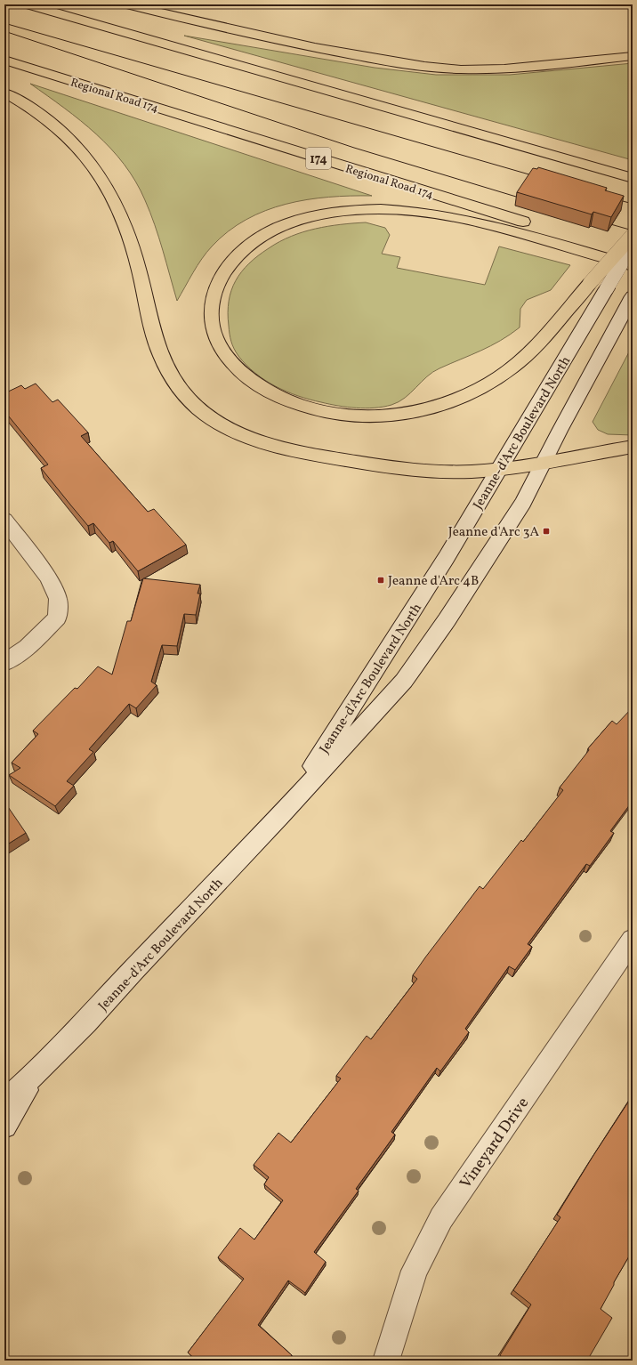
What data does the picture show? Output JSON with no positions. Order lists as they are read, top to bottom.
{
  "streets": {
    "highway": ["Regional Road 174", "174"],
    "main road": ["Jeanne-d'Arc Boulevard North", "Vineyard Drive"]
  },
  "places": {
    "transit": ["Jeanne d'Arc 3A", "Jeanne d'Arc 4B"]
  }
}
